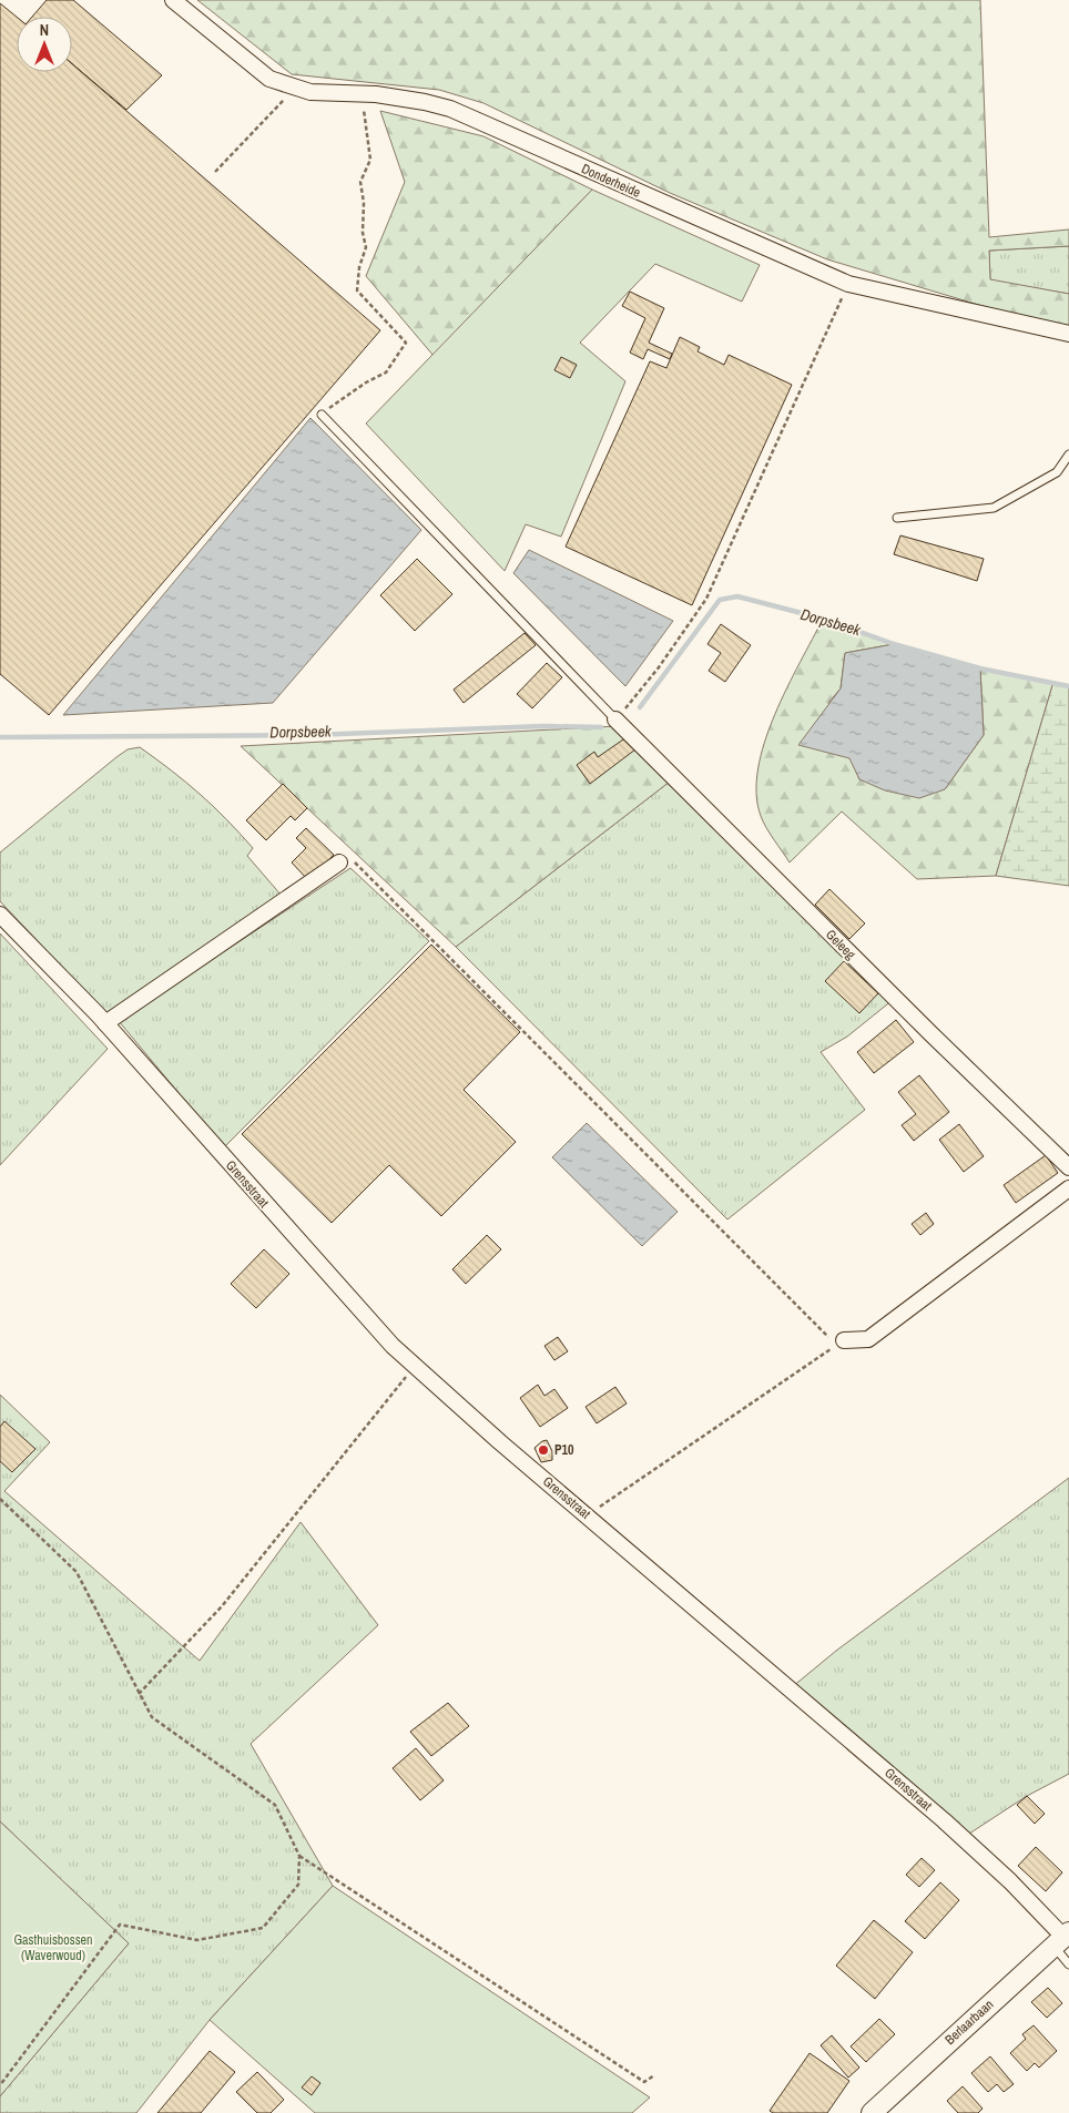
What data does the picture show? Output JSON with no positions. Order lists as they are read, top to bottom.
{
  "streets": {
    "street": [
      "Donderheide",
      "Geleeg",
      "Grensstraat",
      "Berlaarbaan"
    ]
  },
  "crossings": [
    ["Grensstraat", "Berlaarbaan"]
  ],
  "water": ["Dorpsbeek"],
  "parks": ["Gasthuisbossen (Waverwoud)"],
  "places": ["P10"],
  "north": "top"
}
